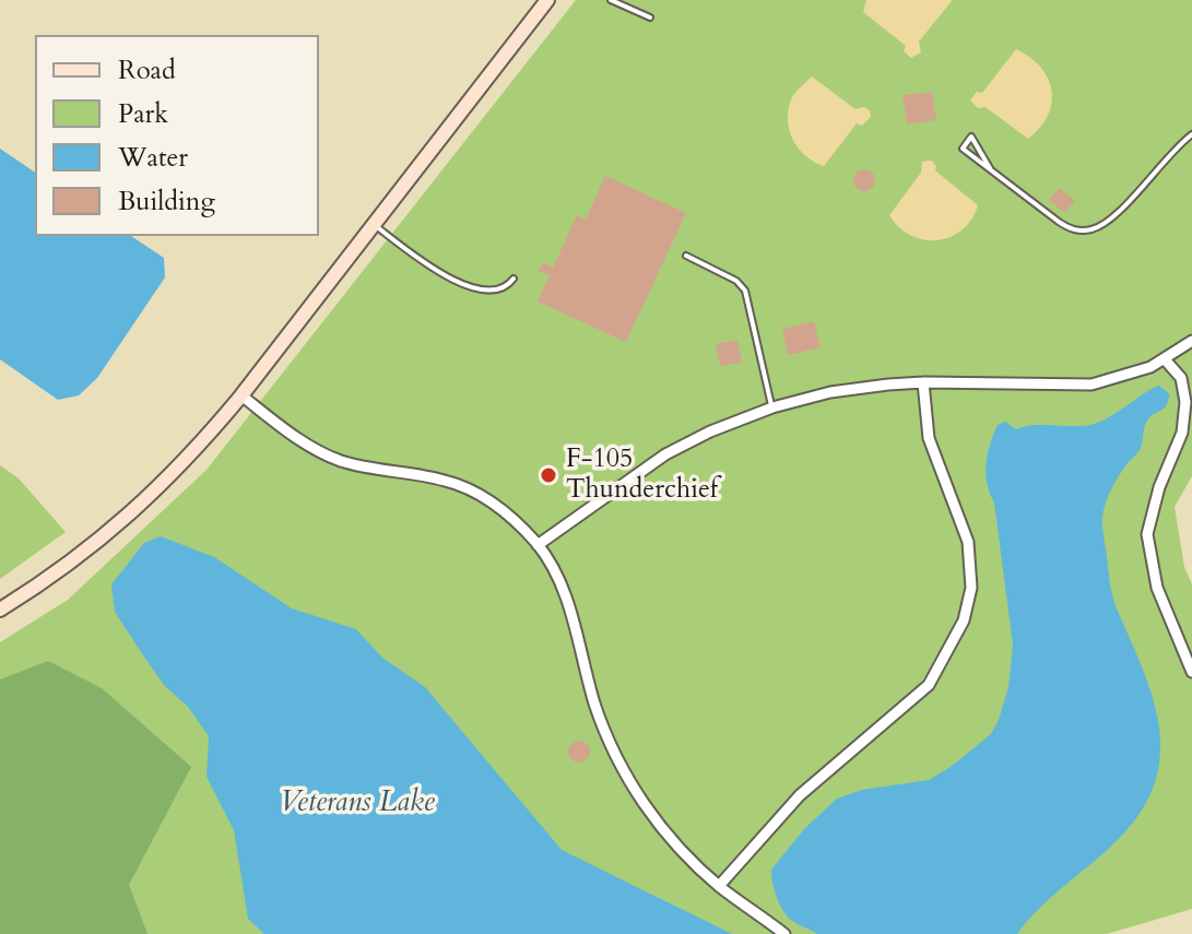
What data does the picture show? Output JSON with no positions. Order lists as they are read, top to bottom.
{
  "water": ["Veterans Lake"],
  "places": ["F-105 Thunderchief"],
  "legend": [
    "Road",
    "Park",
    "Water",
    "Building"
  ]
}
